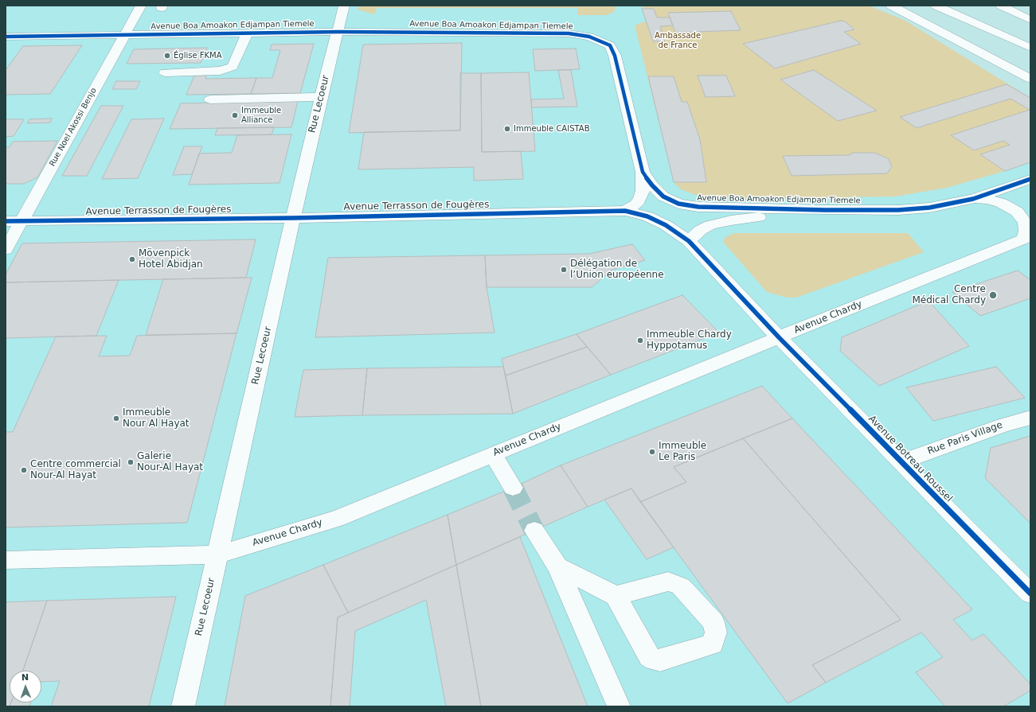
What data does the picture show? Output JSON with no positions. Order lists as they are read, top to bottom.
{
  "streets": {
    "main road": [
      "Avenue Boa Amoakon Edjampan Tiemele",
      "Rue Lecoeur",
      "Rue Noel Akossi Benjo",
      "Avenue Terrasson de Fougères",
      "Avenue Chardy",
      "Rue Paris Village",
      "Avenue Botreau Roussel"
    ]
  },
  "crossings": [
    ["Avenue Boa Amoakon Edjampan Tiemele", "Rue Lecoeur"],
    ["Avenue Boa Amoakon Edjampan Tiemele", "Rue Noel Akossi Benjo"],
    ["Rue Lecoeur", "Avenue Terrasson de Fougères"],
    ["Rue Lecoeur", "Avenue Chardy"],
    ["Rue Noel Akossi Benjo", "Avenue Terrasson de Fougères"],
    ["Avenue Terrasson de Fougères", "Avenue Chardy"],
    ["Avenue Terrasson de Fougères", "Avenue Botreau Roussel"],
    ["Avenue Chardy", "Avenue Botreau Roussel"],
    ["Rue Paris Village", "Avenue Botreau Roussel"]
  ],
  "parks": ["Ambassade de France"],
  "places": [
    "Église FKMA",
    "Immeuble Alliance",
    "Immeuble CAISTAB",
    "Mövenpick Hotel Abidjan",
    "Délégation de l’Union européenne",
    "Centre Médical Chardy",
    "Immeuble Chardy Hyppotamus",
    "Immeuble Nour Al Hayat",
    "Immeuble Le Paris",
    "Galerie Nour-Al Hayat",
    "Centre commercial Nour-Al Hayat"
  ],
  "north": "top"
}
